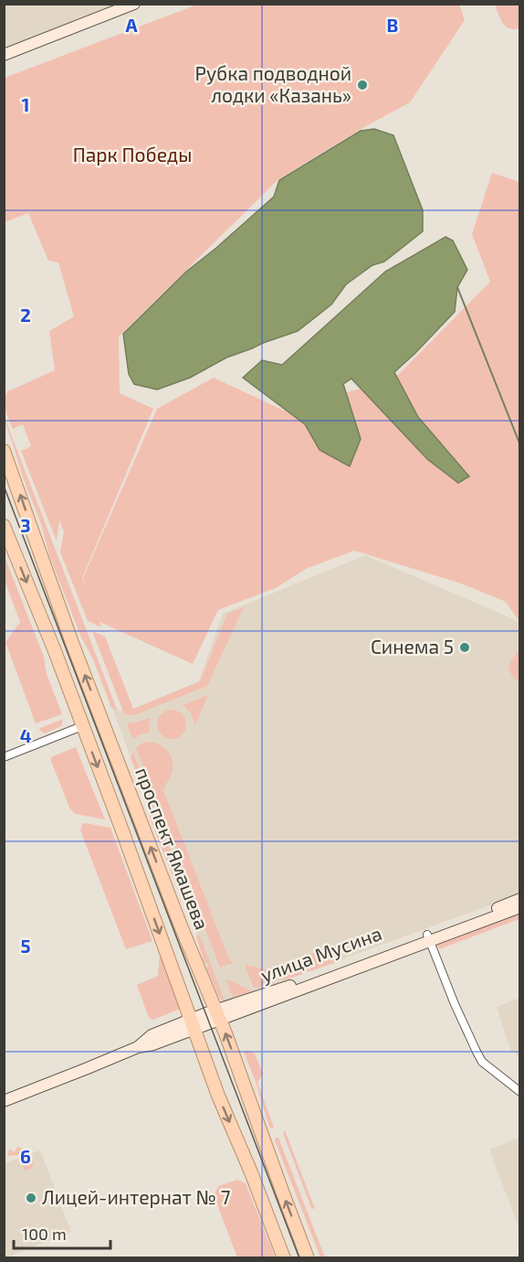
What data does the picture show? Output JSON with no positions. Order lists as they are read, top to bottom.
{
  "streets": {
    "main road": ["проспект Ямашева"],
    "street": ["улица Мусина"]
  },
  "crossings": [
    ["проспект Ямашева", "улица Мусина"]
  ],
  "parks": ["Парк Победы"],
  "places": ["Рубка подводной лодки «Казань»", "Синема 5", "Лицей-интернат № 7"],
  "scale_bar": "100 m",
  "grid": {
    "columns": ["A", "B"],
    "rows": [
      "1",
      "2",
      "3",
      "4",
      "5",
      "6"
    ]
  }
}
